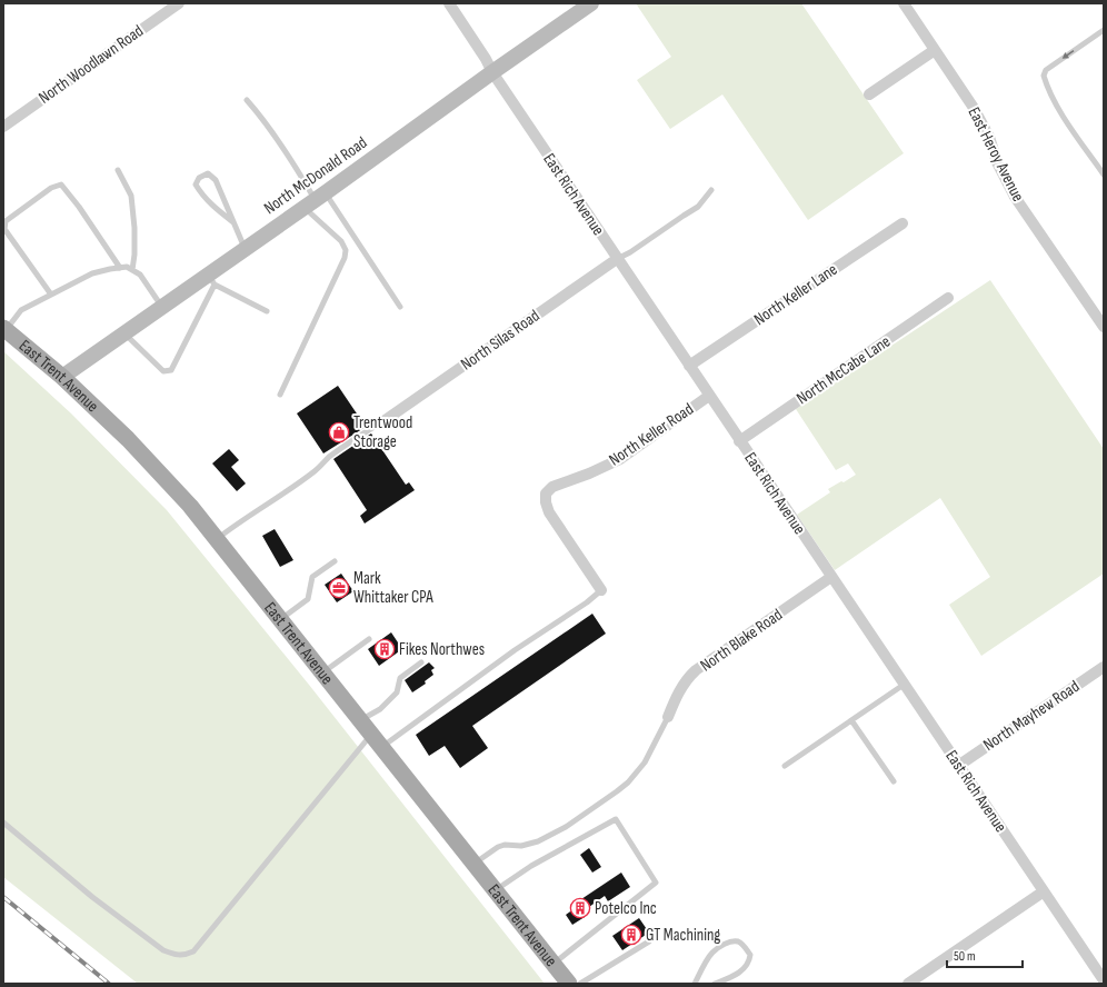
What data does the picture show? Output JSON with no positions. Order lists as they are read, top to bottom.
{
  "streets": {
    "main road": ["East Trent Avenue"],
    "street": [
      "North Woodlawn Road",
      "East Heroy Avenue",
      "North McDonald Road",
      "East Rich Avenue",
      "North Keller Lane",
      "North Silas Road",
      "North McCabe Lane",
      "North Keller Road",
      "North Blake Road",
      "North Mayhew Road"
    ]
  },
  "crossings": [
    ["North McDonald Road", "East Rich Avenue"],
    ["North McDonald Road", "East Trent Avenue"],
    ["East Rich Avenue", "North Keller Lane"],
    ["East Rich Avenue", "North Silas Road"],
    ["East Rich Avenue", "North McCabe Lane"],
    ["East Rich Avenue", "North Keller Road"],
    ["East Rich Avenue", "North Blake Road"],
    ["East Rich Avenue", "North Mayhew Road"]
  ],
  "places": {
    "shop": ["Trentwood Storage"],
    "office": ["Mark Whittaker CPA"],
    "building": ["Fikes Northwes", "Potelco Inc", "GT Machining"]
  },
  "scale_bar": "50 m"
}
